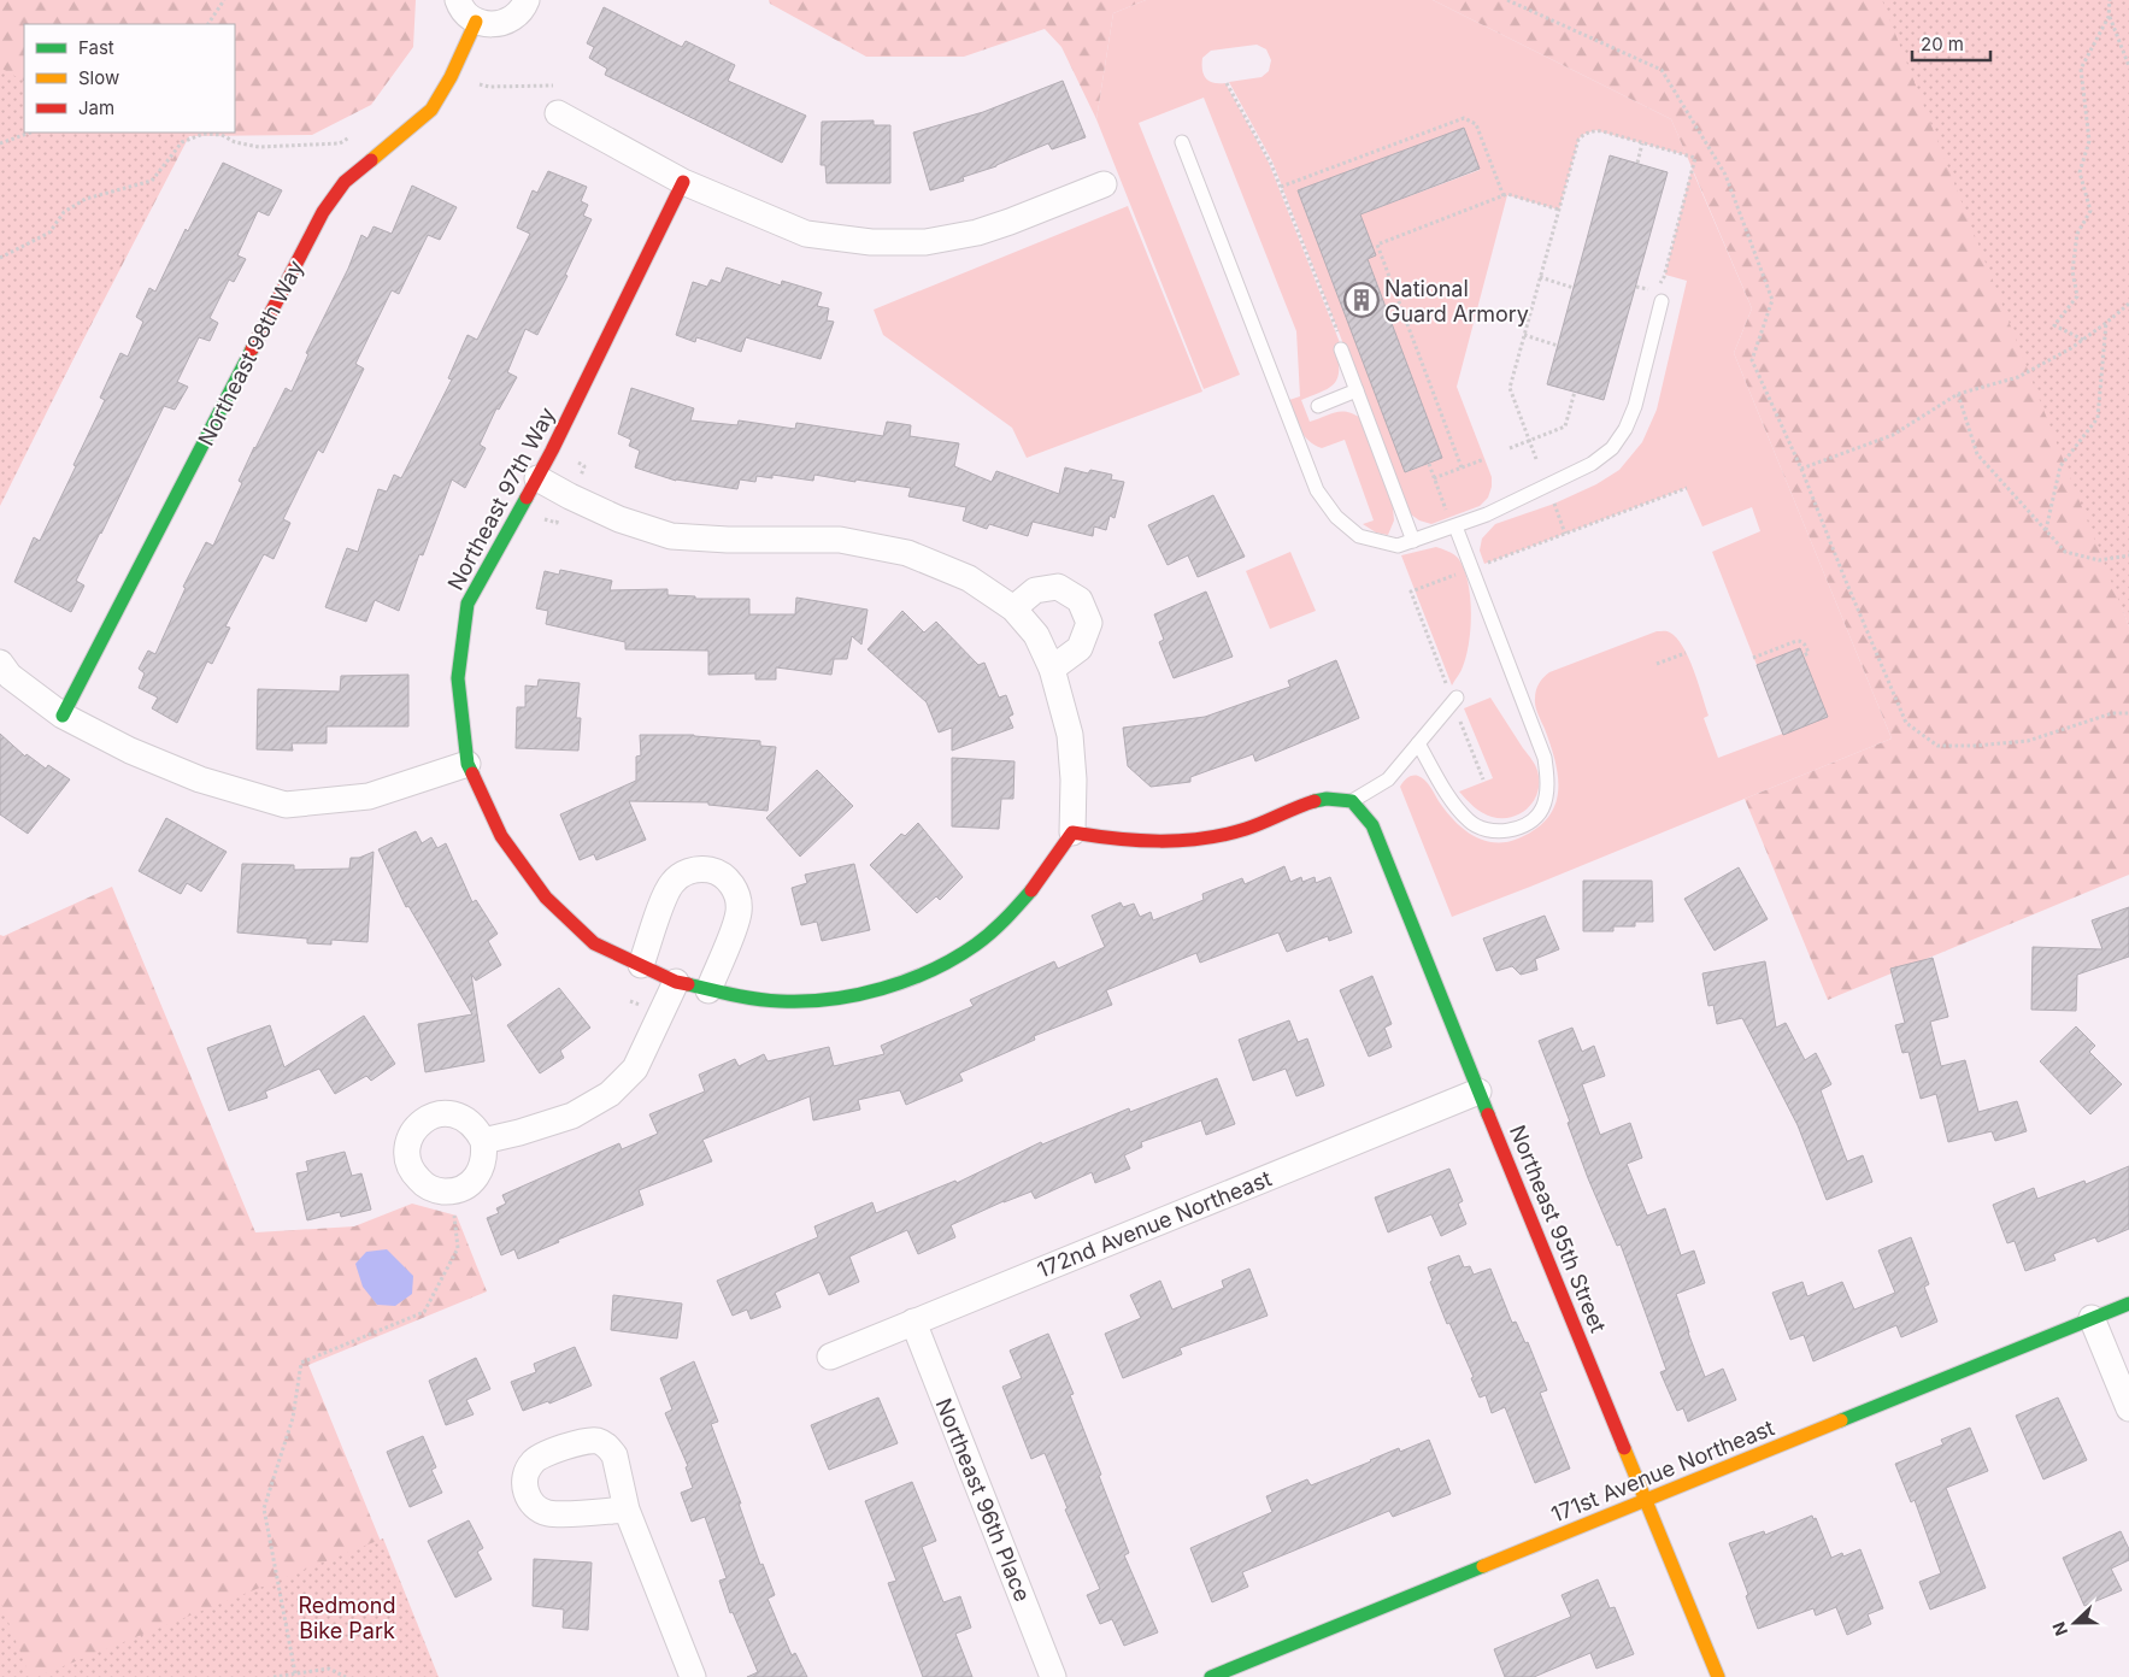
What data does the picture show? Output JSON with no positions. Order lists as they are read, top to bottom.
{
  "streets": {
    "street": [
      "Northeast 98th Way",
      "Northeast 97th Way",
      "172nd Avenue Northeast",
      "Northeast 95th Street",
      "171st Avenue Northeast",
      "Northeast 96th Place"
    ]
  },
  "crossings": [
    ["172nd Avenue Northeast", "Northeast 95th Street"],
    ["172nd Avenue Northeast", "Northeast 96th Place"],
    ["Northeast 95th Street", "171st Avenue Northeast"]
  ],
  "parks": ["Redmond Bike Park"],
  "places": {
    "building": ["National Guard Armory"]
  },
  "legend": ["Fast", "Slow", "Jam"],
  "scale_bar": "20 m",
  "north": "left"
}
